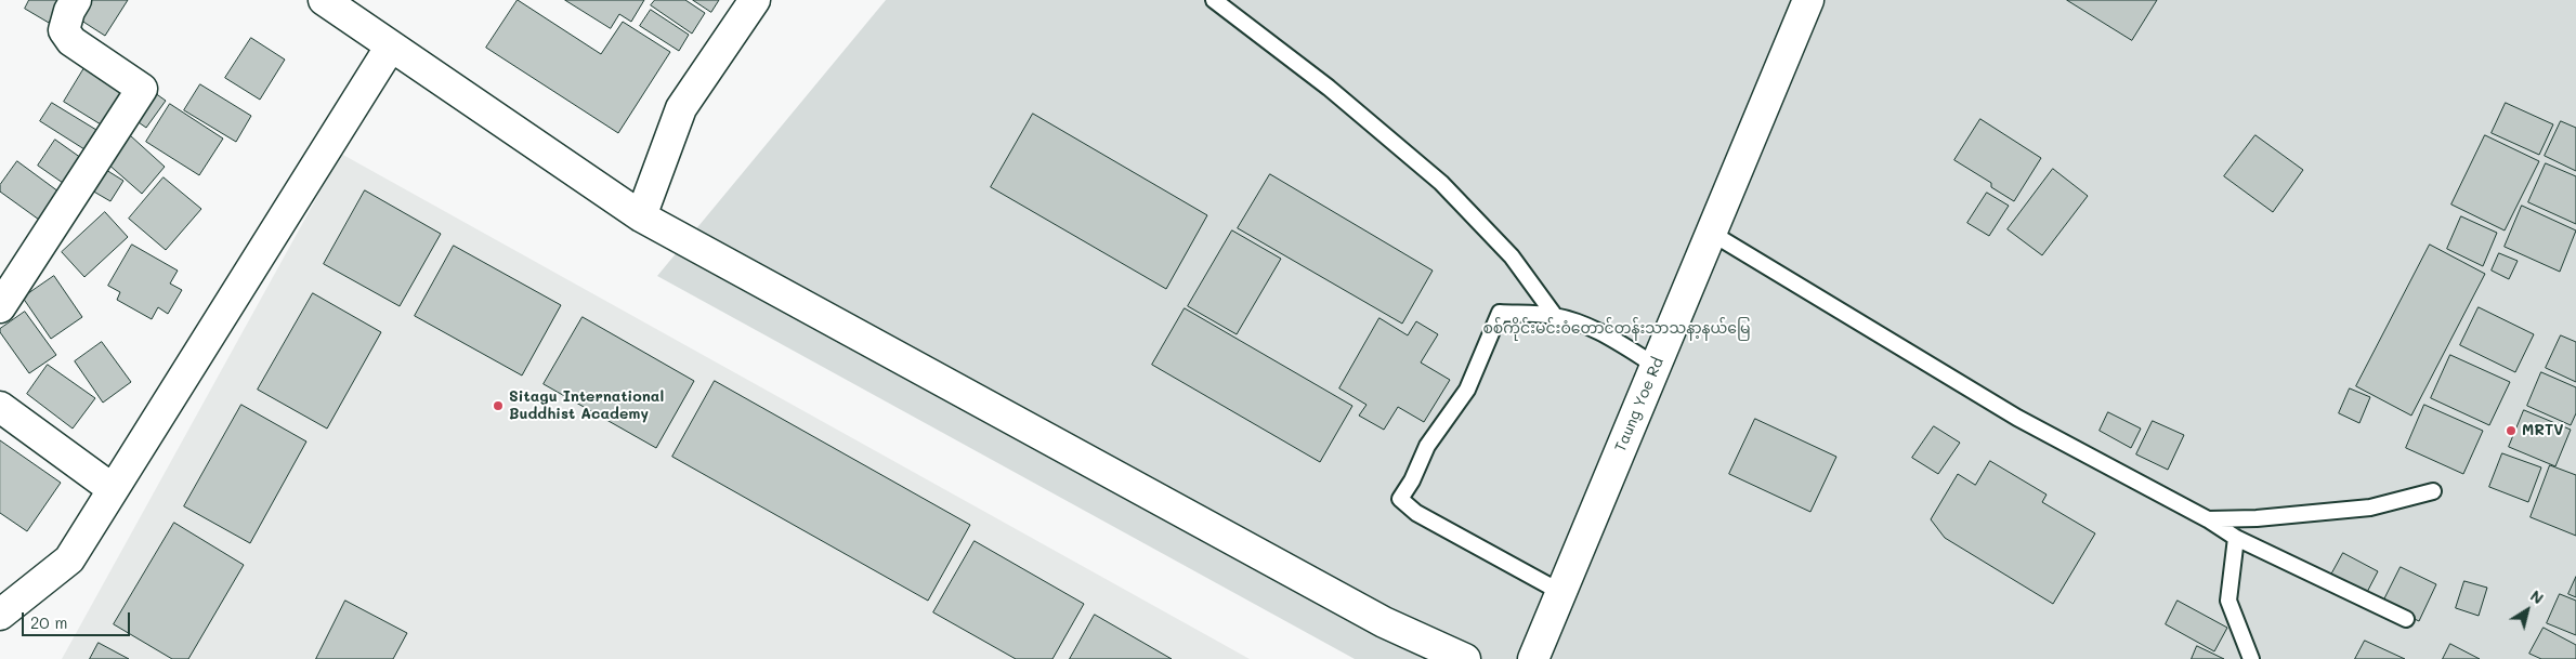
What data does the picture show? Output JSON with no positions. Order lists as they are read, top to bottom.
{
  "streets": {
    "street": ["Taung Yoe Rd"]
  },
  "parks": ["စစ်ကိုင်းမင်းဝံတောင်တန်းသာသနာ့နယ်မြေ"],
  "places": ["Sitagu International Buddhist Academy", "MRTV"],
  "scale_bar": "20 m",
  "north": "top right"
}
